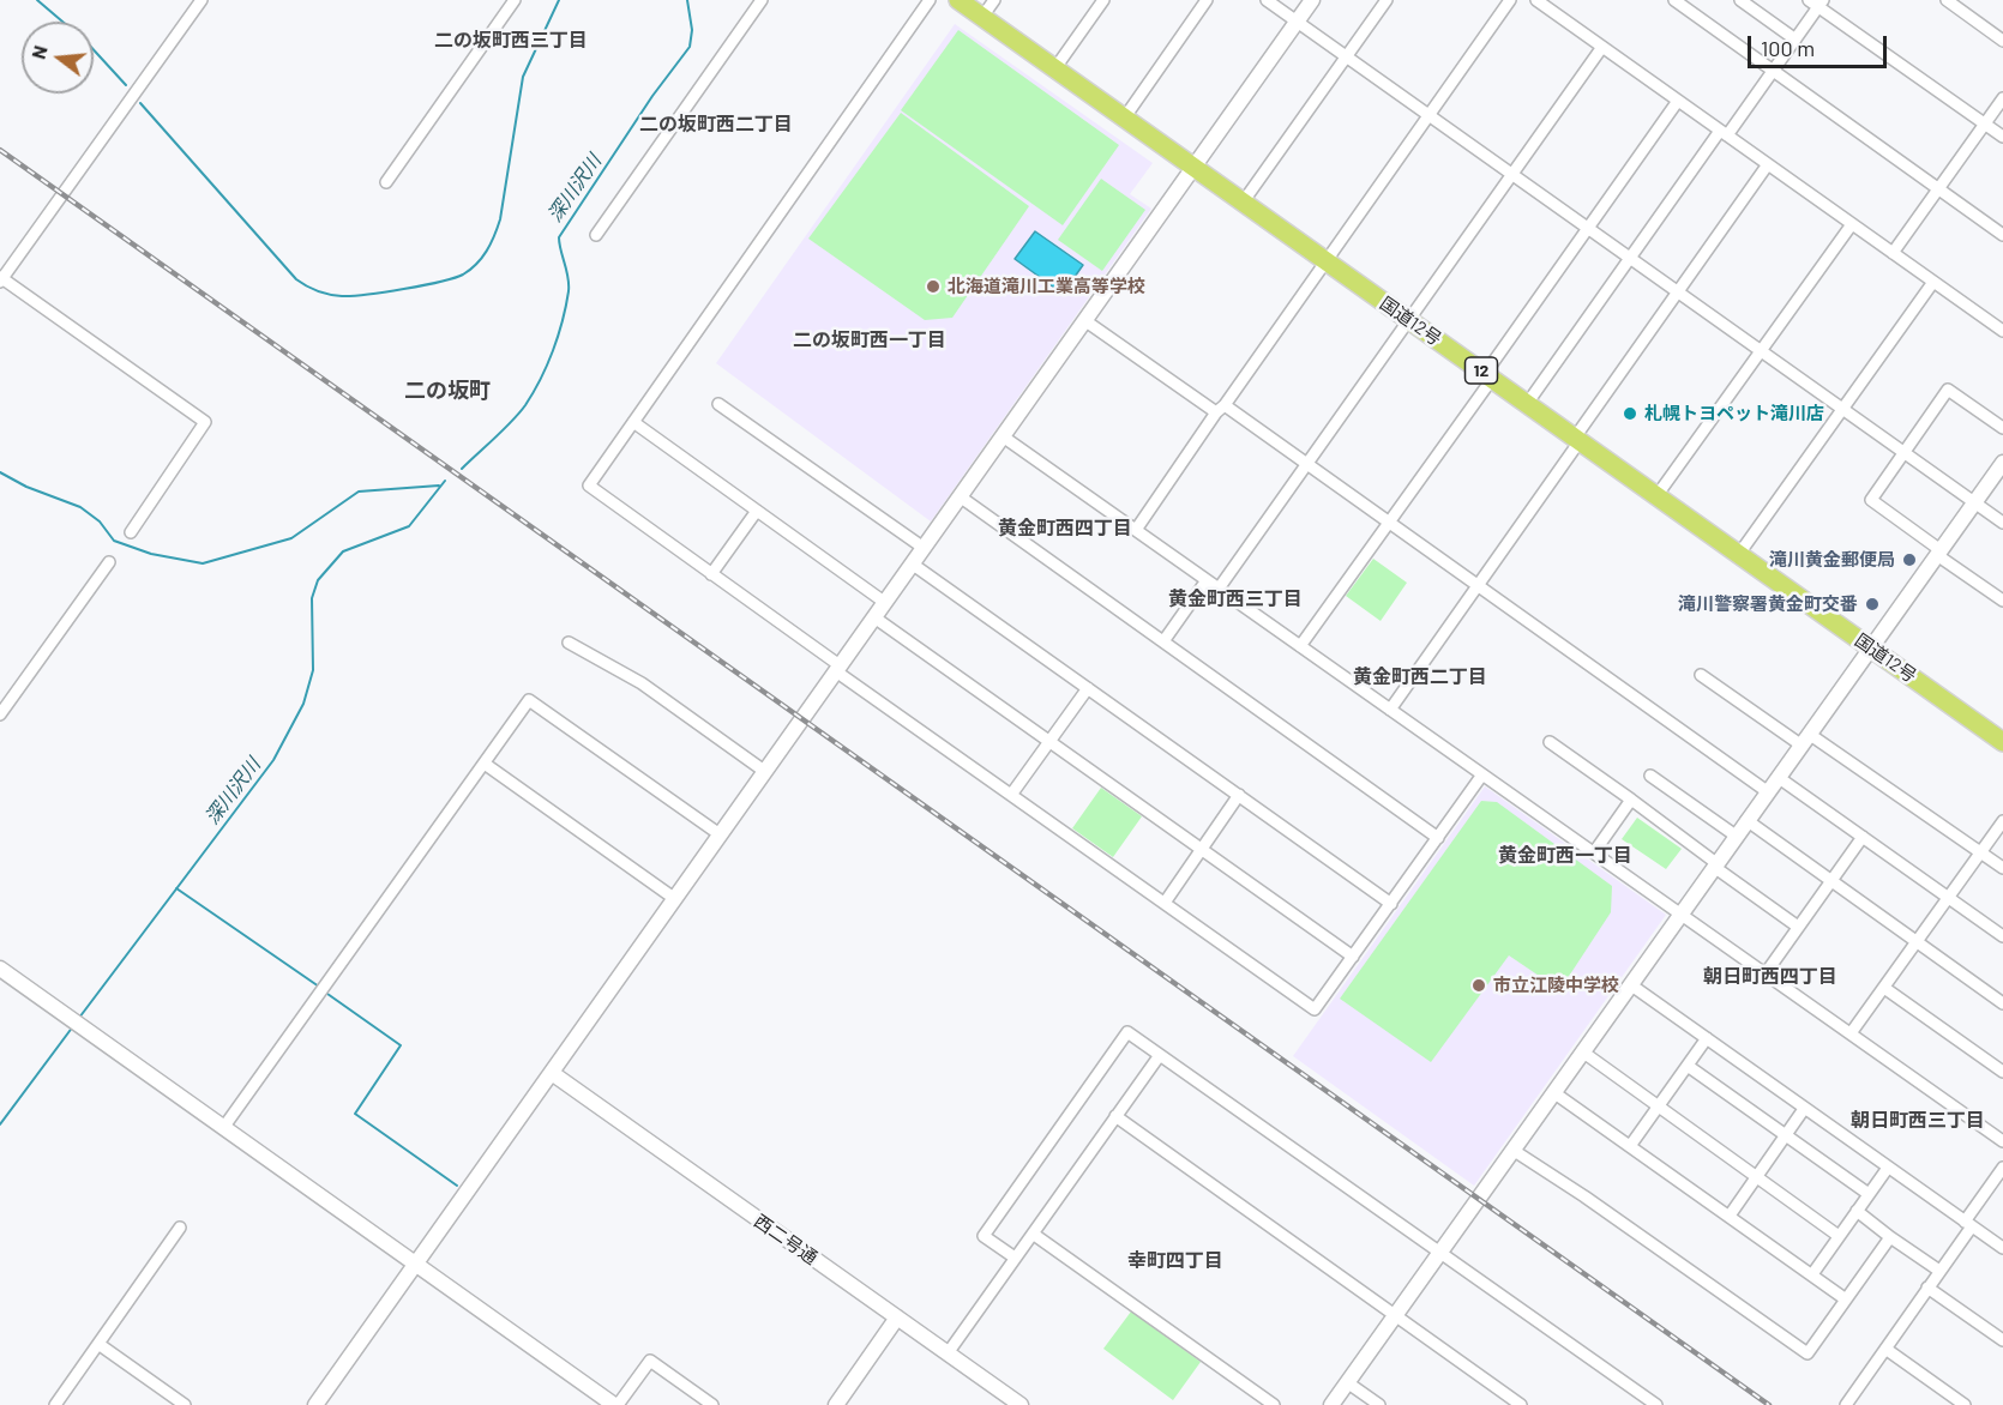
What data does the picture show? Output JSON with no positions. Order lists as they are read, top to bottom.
{
  "streets": {
    "highway": ["国道12号", "12"],
    "street": ["西二号通"]
  },
  "districts": [
    "二の坂町西三丁目",
    "二の坂町西二丁目",
    "二の坂町西一丁目",
    "二の坂町",
    "黄金町西四丁目",
    "黄金町西三丁目",
    "黄金町西二丁目",
    "黄金町西一丁目",
    "朝日町西四丁目",
    "朝日町西三丁目",
    "幸町四丁目"
  ],
  "water": ["深川沢川"],
  "places": [
    "北海道滝川工業高等学校",
    "札幌トヨペット滝川店",
    "滝川黄金郵便局",
    "滝川警察署黄金町交番",
    "市立江陵中学校"
  ],
  "scale_bar": "100 m",
  "north": "left"
}
